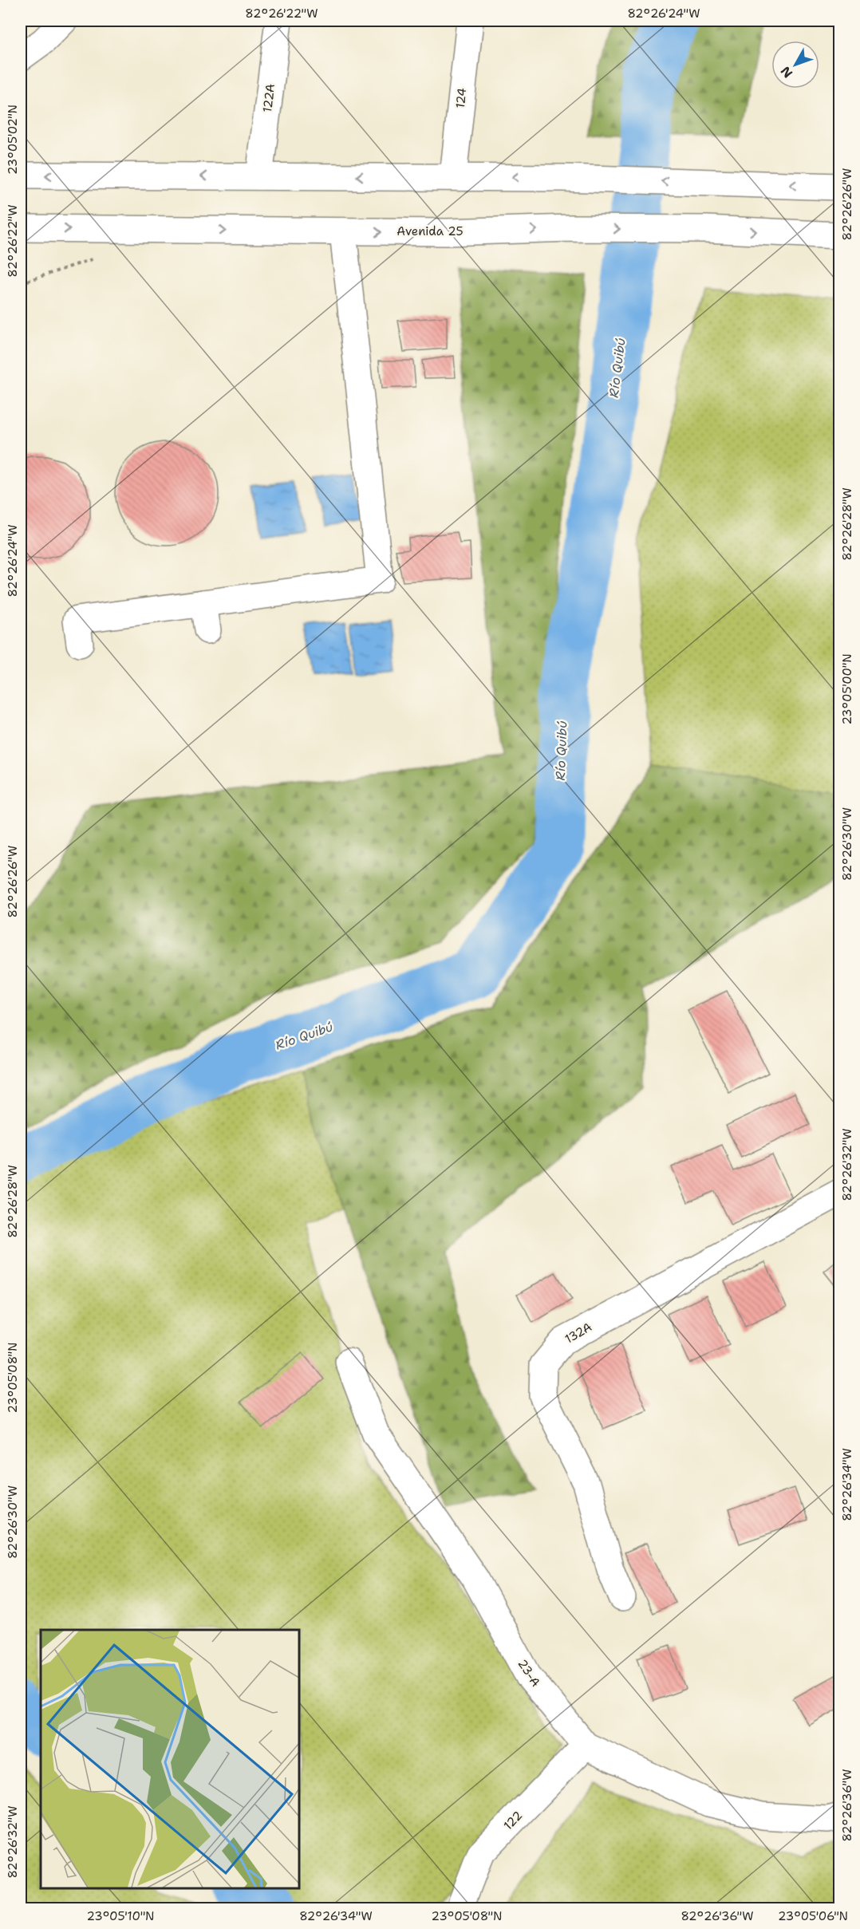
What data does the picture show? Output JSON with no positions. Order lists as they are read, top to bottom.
{
  "streets": {
    "street": [
      "122A",
      "124",
      "Avenida 25",
      "132A",
      "23-A",
      "122"
    ]
  },
  "crossings": [
    ["23-A", "122"]
  ],
  "water": ["Río Quibú"],
  "north": "bottom left",
  "coordinates": [
    "82°26'22\"W",
    "82°26'24\"W",
    "23°05'02\"N",
    "82°26'26\"W",
    "82°26'28\"W",
    "23°05'00\"N",
    "82°26'30\"W",
    "82°26'32\"W",
    "23°05'08\"N",
    "82°26'34\"W",
    "82°26'36\"W",
    "23°05'10\"N",
    "23°05'06\"N"
  ]
}
